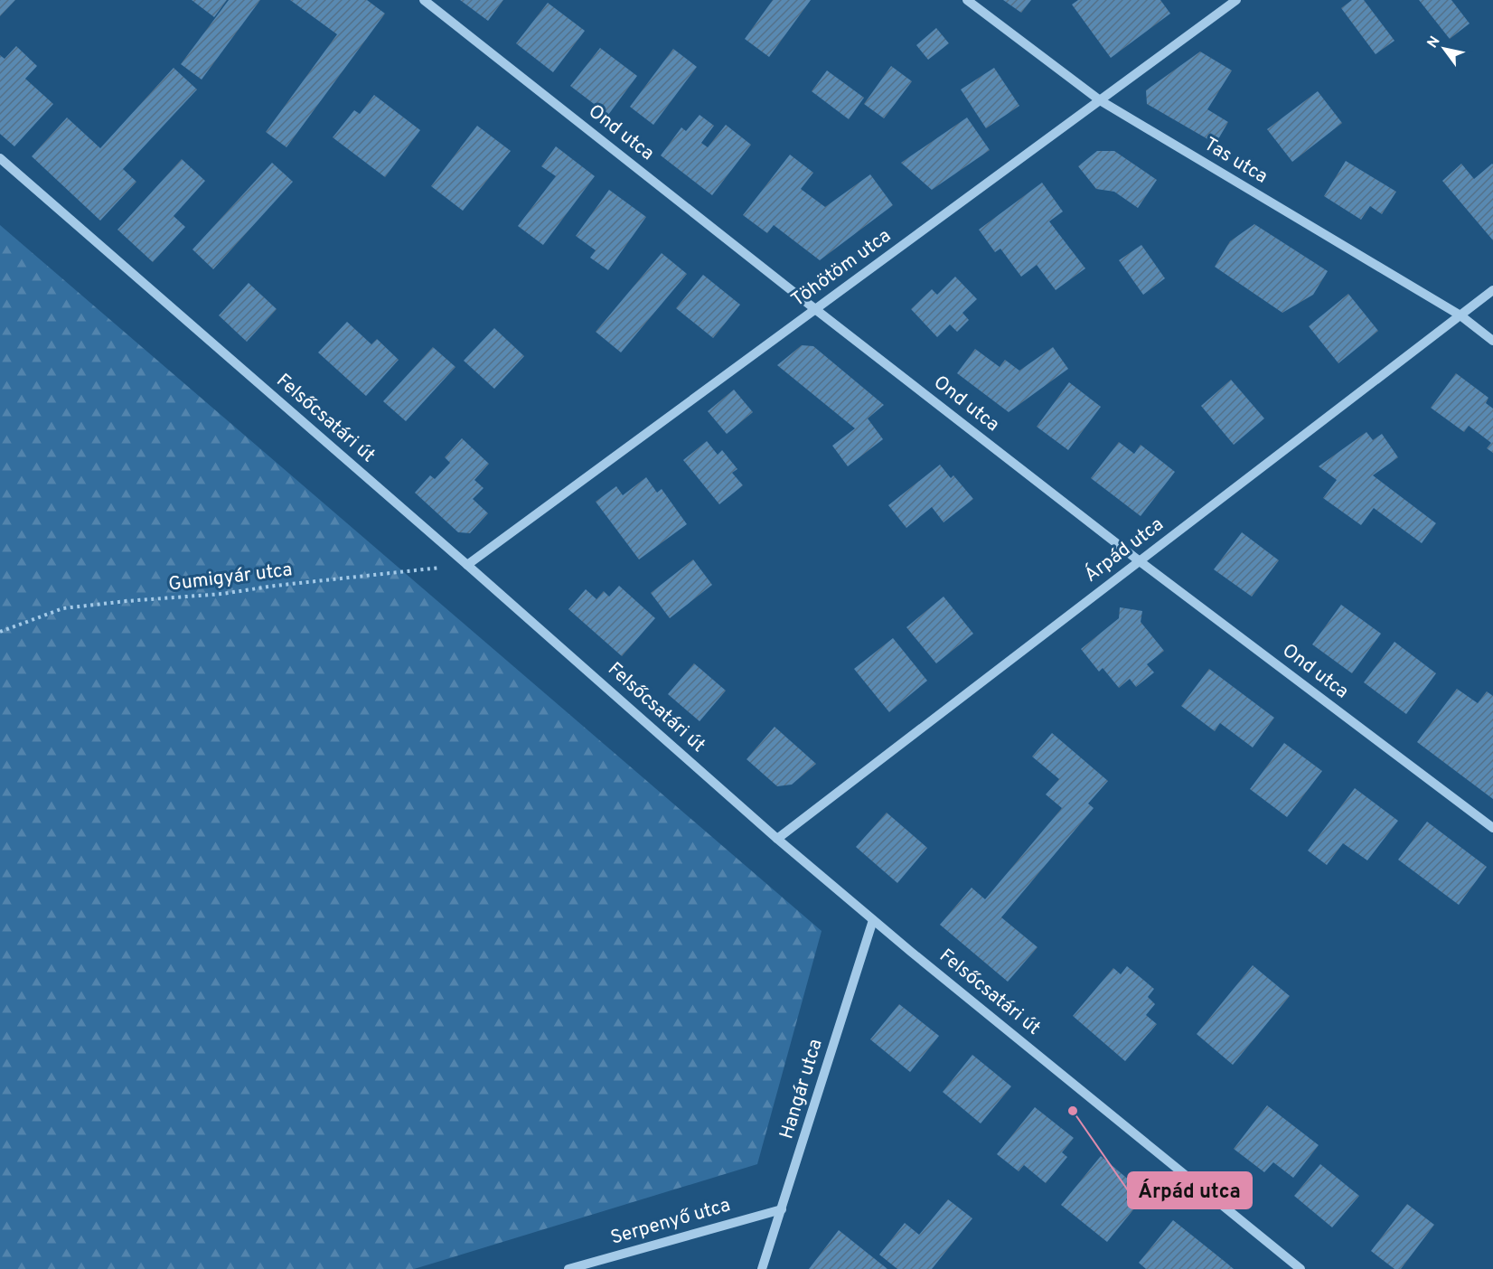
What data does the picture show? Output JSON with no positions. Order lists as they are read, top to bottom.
{
  "streets": {
    "street": [
      "Ond utca",
      "Tas utca",
      "Töhötöm utca",
      "Felsőcsatári út",
      "Árpád utca",
      "Hangár utca",
      "Serpenyő utca"
    ],
    "path": ["Gumigyár utca"]
  },
  "crossings": [
    ["Ond utca", "Töhötöm utca"],
    ["Ond utca", "Árpád utca"],
    ["Tas utca", "Töhötöm utca"],
    ["Tas utca", "Árpád utca"],
    ["Töhötöm utca", "Felsőcsatári út"],
    ["Töhötöm utca", "Gumigyár utca"],
    ["Felsőcsatári út", "Árpád utca"],
    ["Felsőcsatári út", "Gumigyár utca"],
    ["Felsőcsatári út", "Hangár utca"],
    ["Hangár utca", "Serpenyő utca"]
  ],
  "places": ["Árpád utca"],
  "north": "top left"
}
